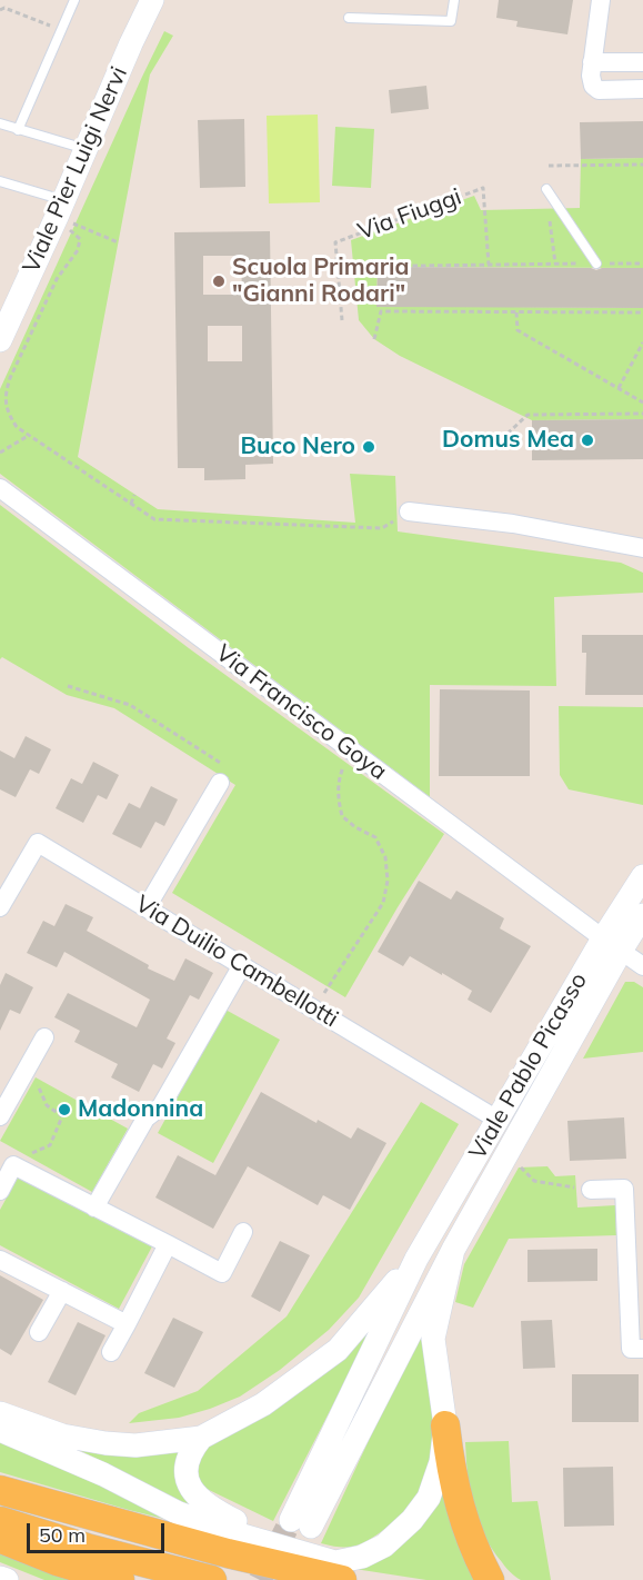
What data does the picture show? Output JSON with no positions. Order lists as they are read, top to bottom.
{
  "streets": {
    "street": [
      "Viale Pier Luigi Nervi",
      "Via Francisco Goya",
      "Via Duilio Cambellotti",
      "Viale Pablo Picasso"
    ],
    "path": ["Via Fiuggi"]
  },
  "crossings": [
    ["Via Francisco Goya", "Viale Pablo Picasso"],
    ["Via Duilio Cambellotti", "Viale Pablo Picasso"]
  ],
  "places": [
    "Scuola Primaria \"Gianni Rodari\"",
    "Domus Mea",
    "Buco Nero",
    "Madonnina"
  ],
  "scale_bar": "50 m"
}
